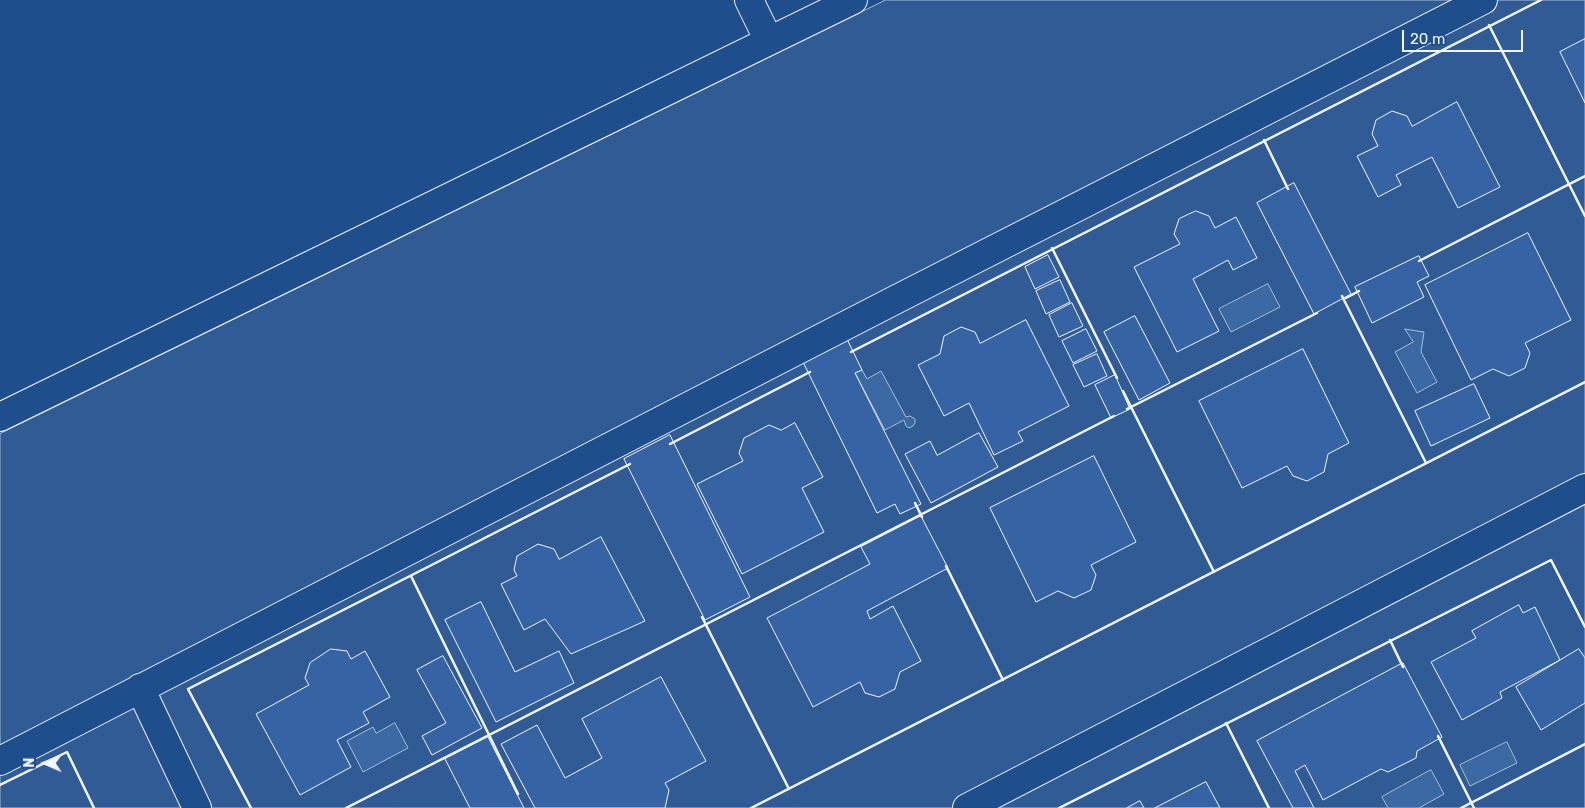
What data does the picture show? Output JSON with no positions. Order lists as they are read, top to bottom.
{
  "scale_bar": "20 m",
  "north": "left"
}
